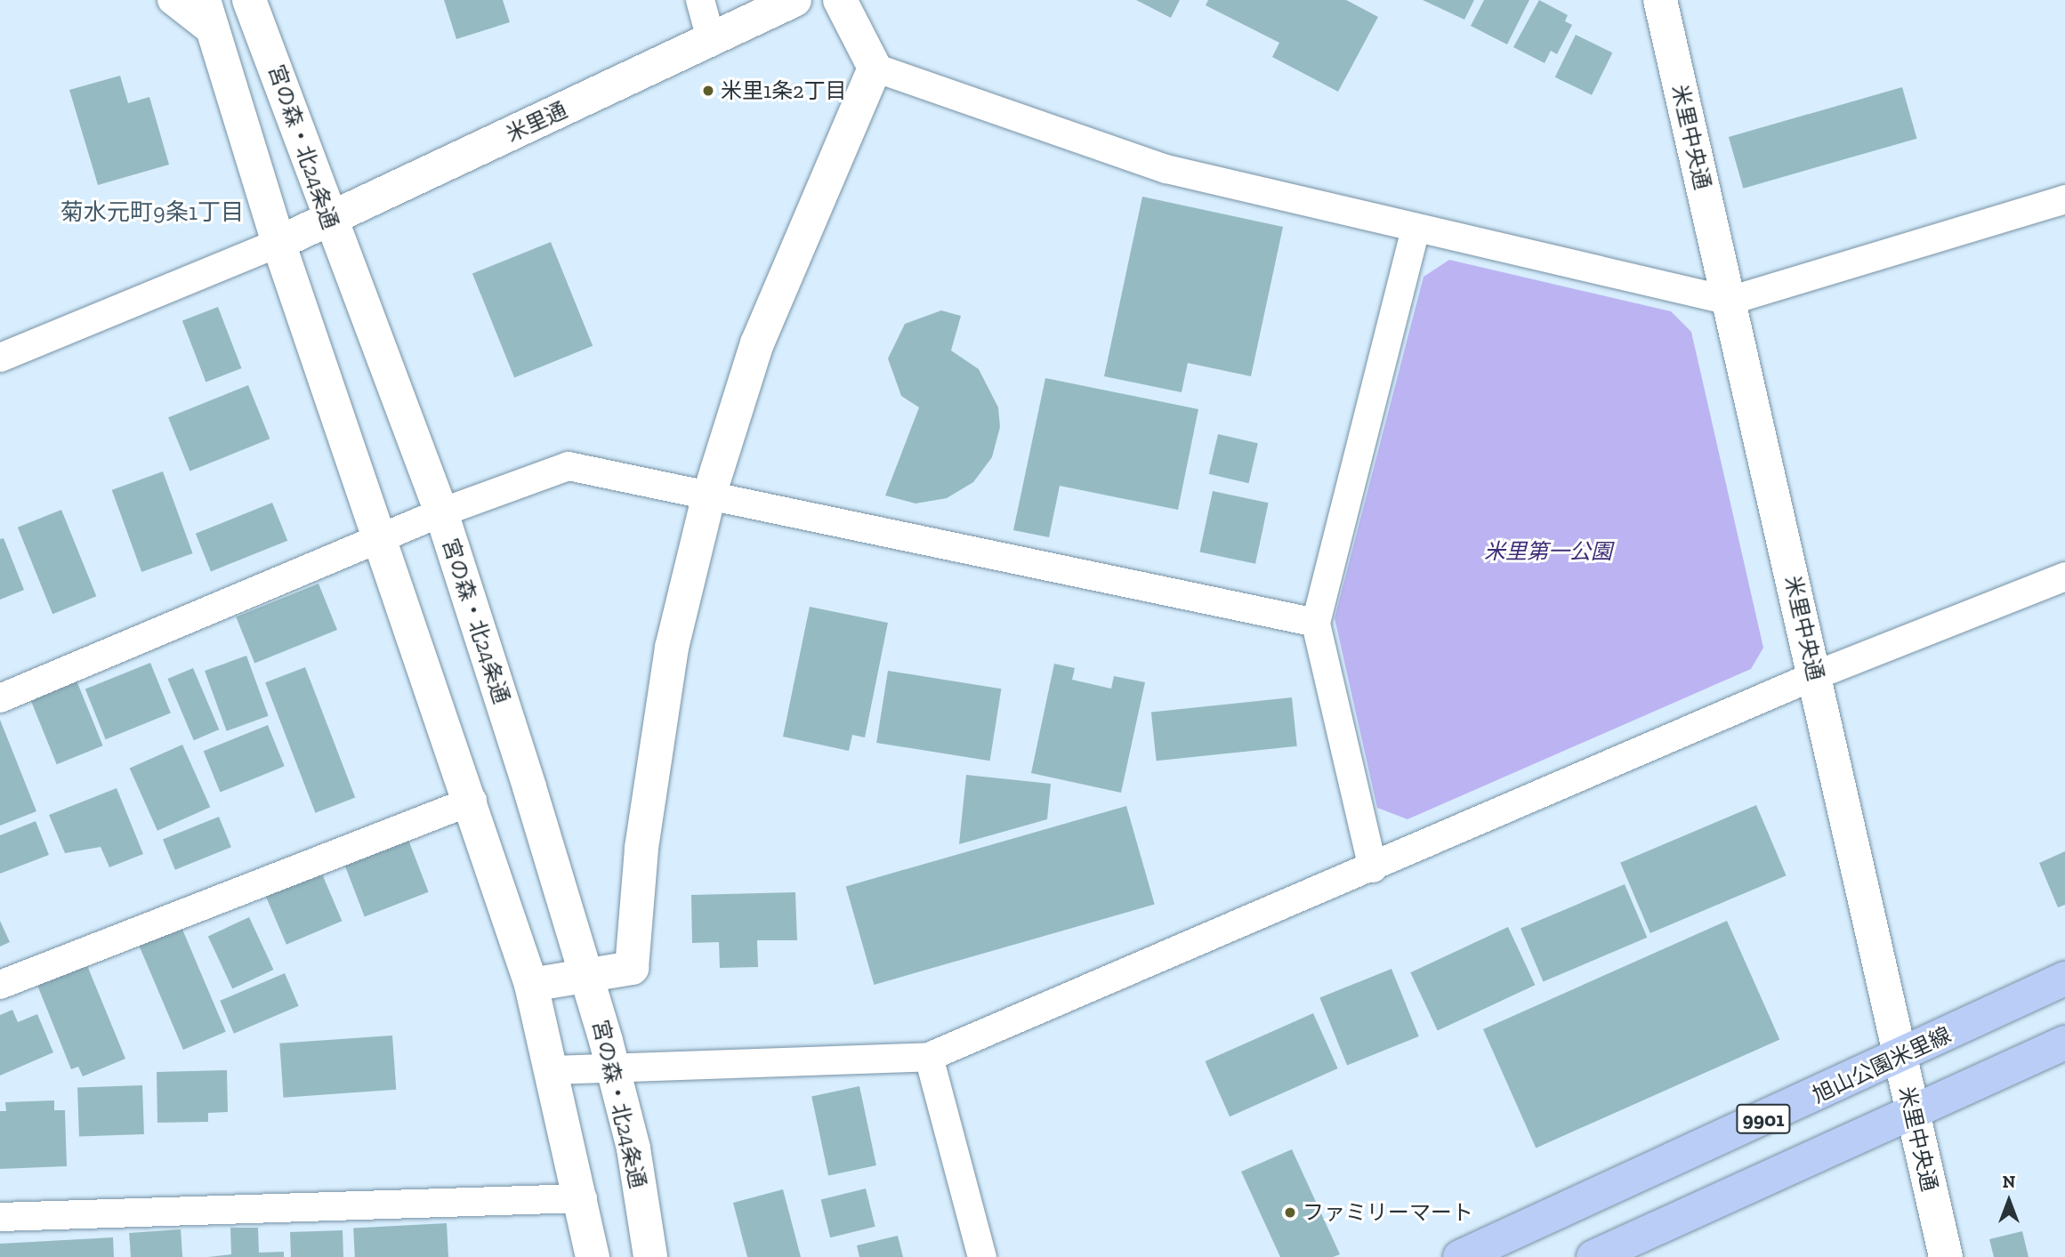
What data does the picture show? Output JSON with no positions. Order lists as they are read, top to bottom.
{
  "streets": {
    "main road": ["旭山公園米里線", "9901"],
    "street": ["米里通", "米里中央通", "宮の森・北24条通"]
  },
  "crossings": [
    ["米里通", "宮の森・北24条通"],
    ["米里中央通", "旭山公園米里線"],
    ["米里中央通", "9901"]
  ],
  "districts": ["菊水元町9条1丁目"],
  "parks": ["米里第一公園"],
  "places": ["米里1条2丁目", "ファミリーマート"],
  "north": "top"
}
